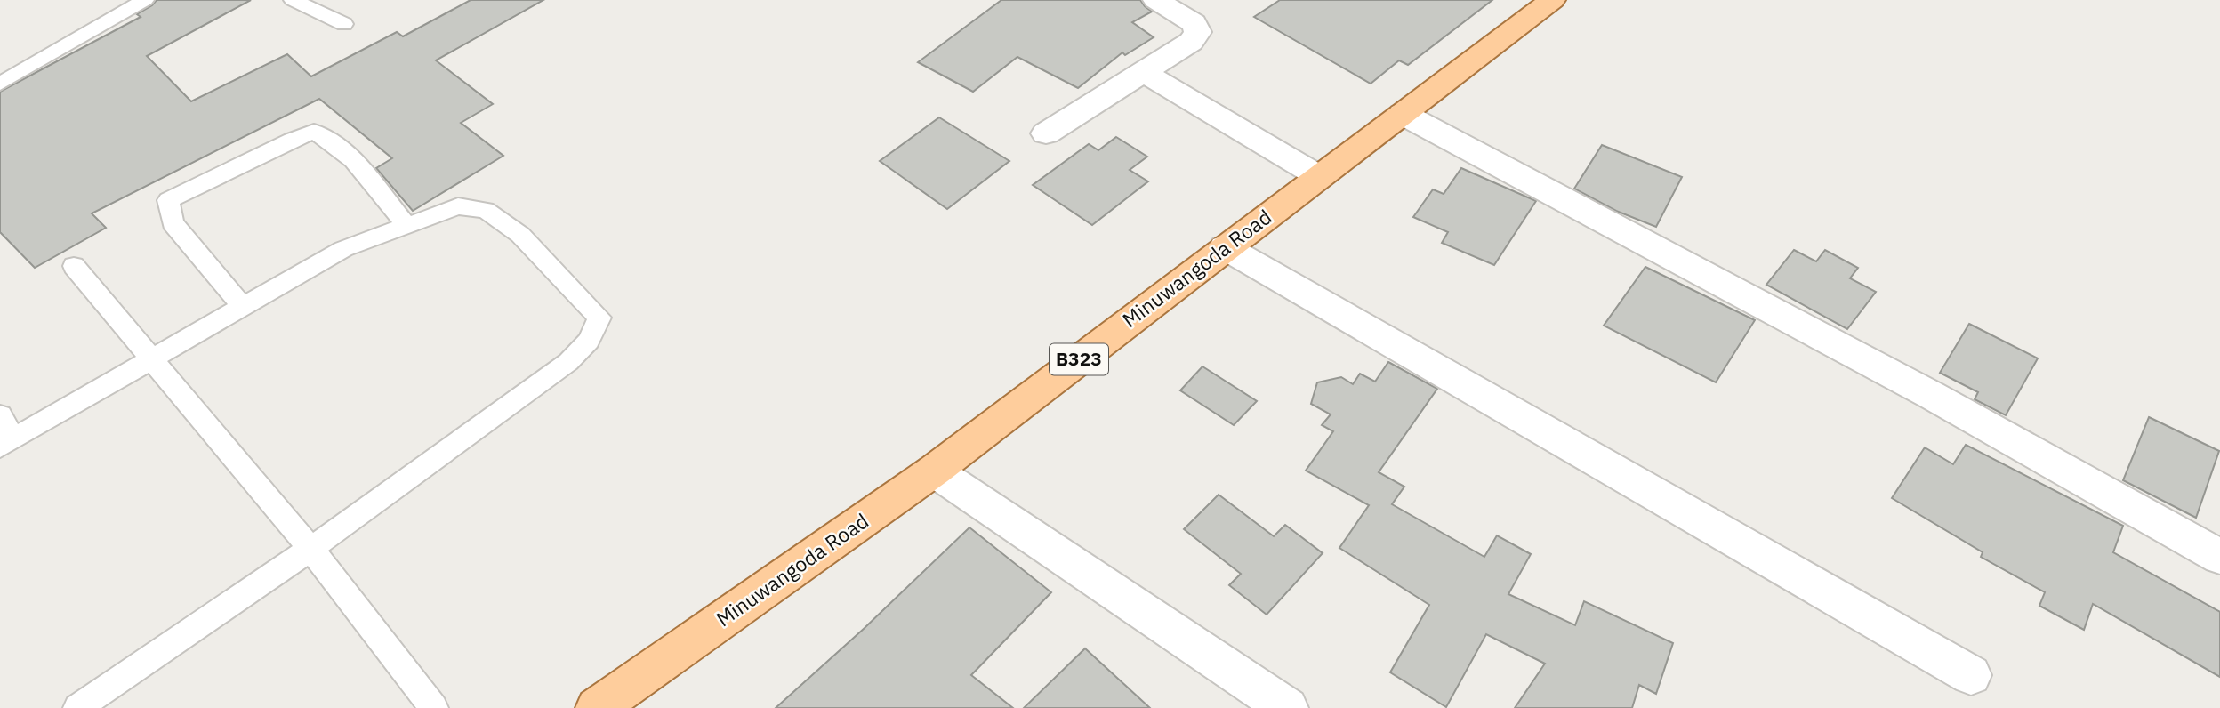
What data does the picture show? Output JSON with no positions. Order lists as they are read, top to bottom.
{
  "streets": {
    "main road": ["Minuwangoda Road", "B323"]
  }
}
